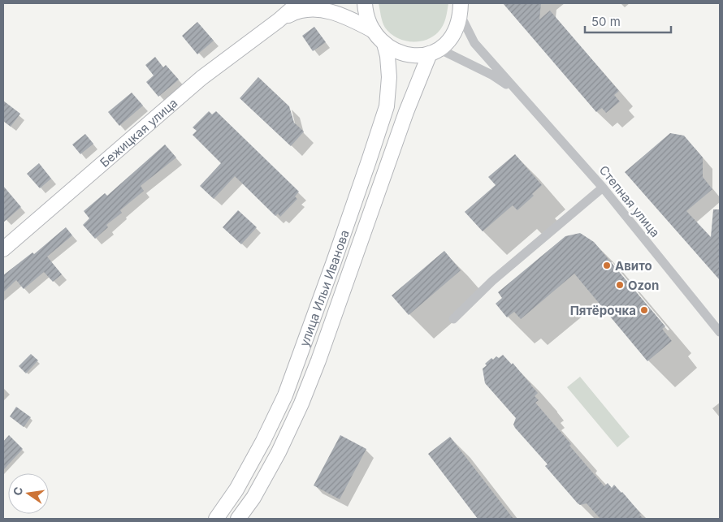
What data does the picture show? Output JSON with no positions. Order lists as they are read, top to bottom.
{
  "streets": {
    "main road": ["Бежицкая улица", "улица Ильи Иванова"],
    "street": ["Степная улица"]
  },
  "crossings": [
    ["Степная улица", "улица Ильи Иванова"]
  ],
  "places": ["Авито", "Ozon", "Пятёрочка"],
  "scale_bar": "50 m",
  "north": "left"
}
